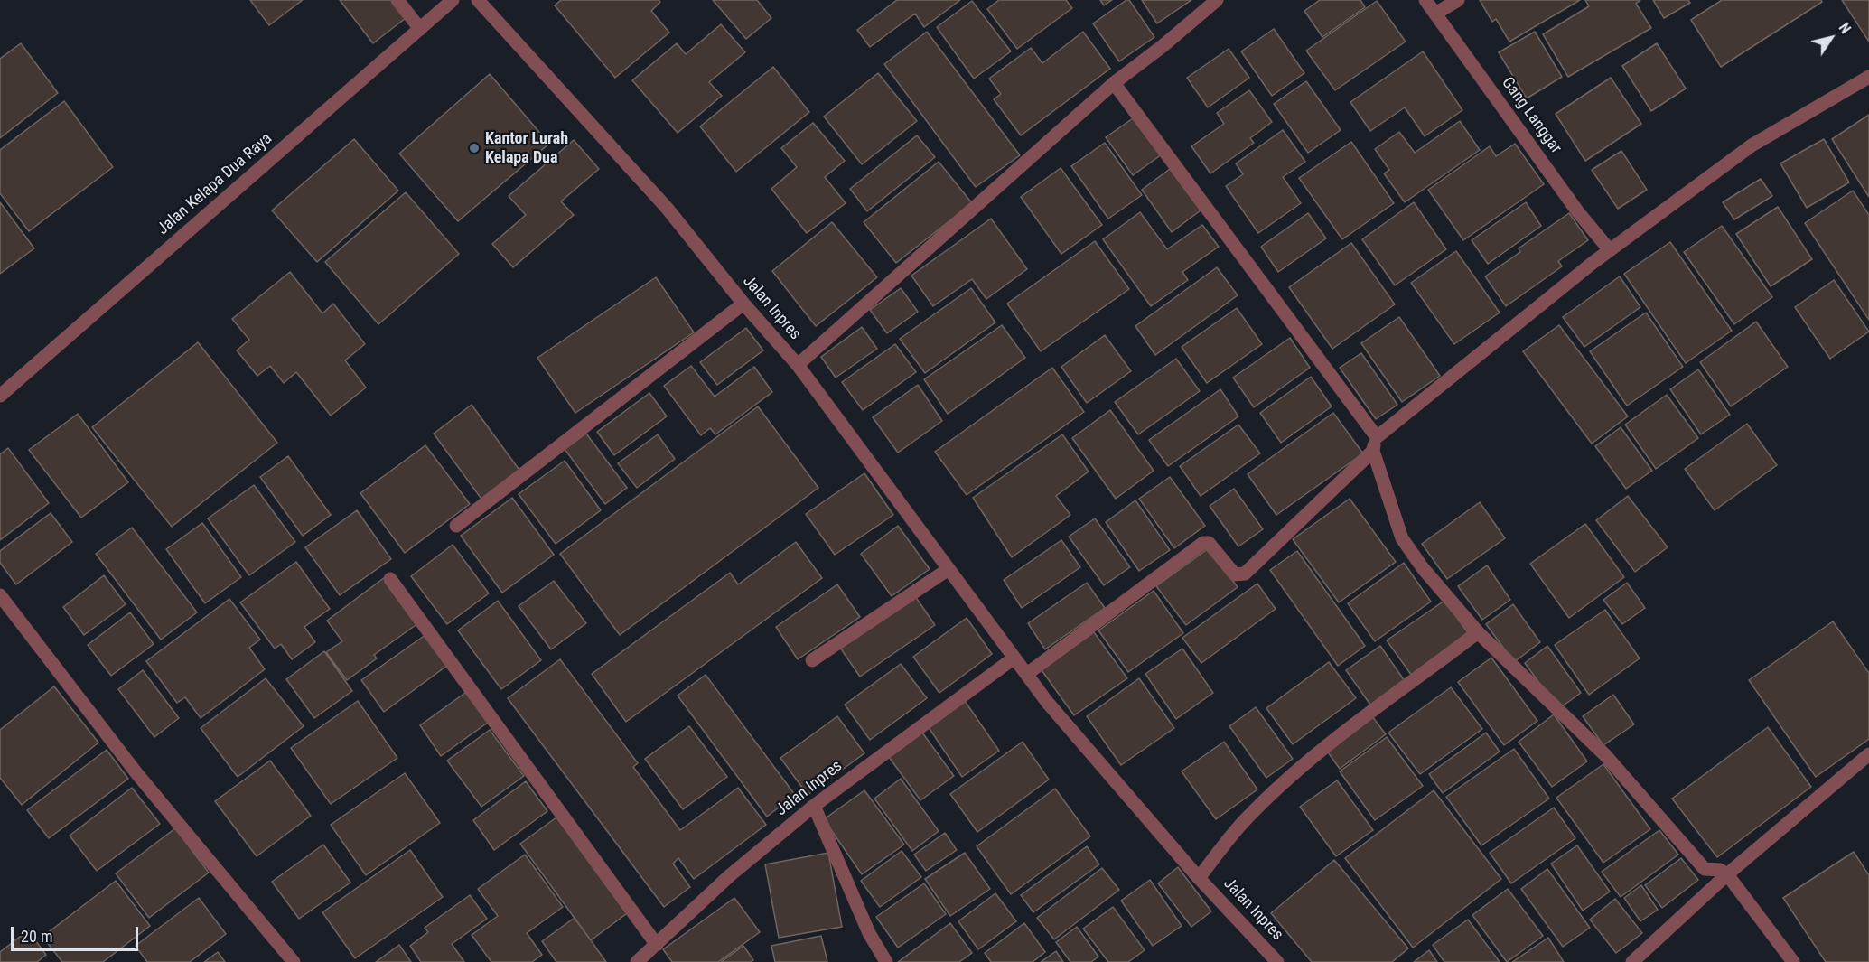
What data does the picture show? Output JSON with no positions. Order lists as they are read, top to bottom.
{
  "streets": {
    "street": ["Gang Langgar", "Jalan Kelapa Dua Raya", "Jalan Inpres"]
  },
  "places": ["Kantor Lurah Kelapa Dua"],
  "scale_bar": "20 m",
  "north": "top right"
}
